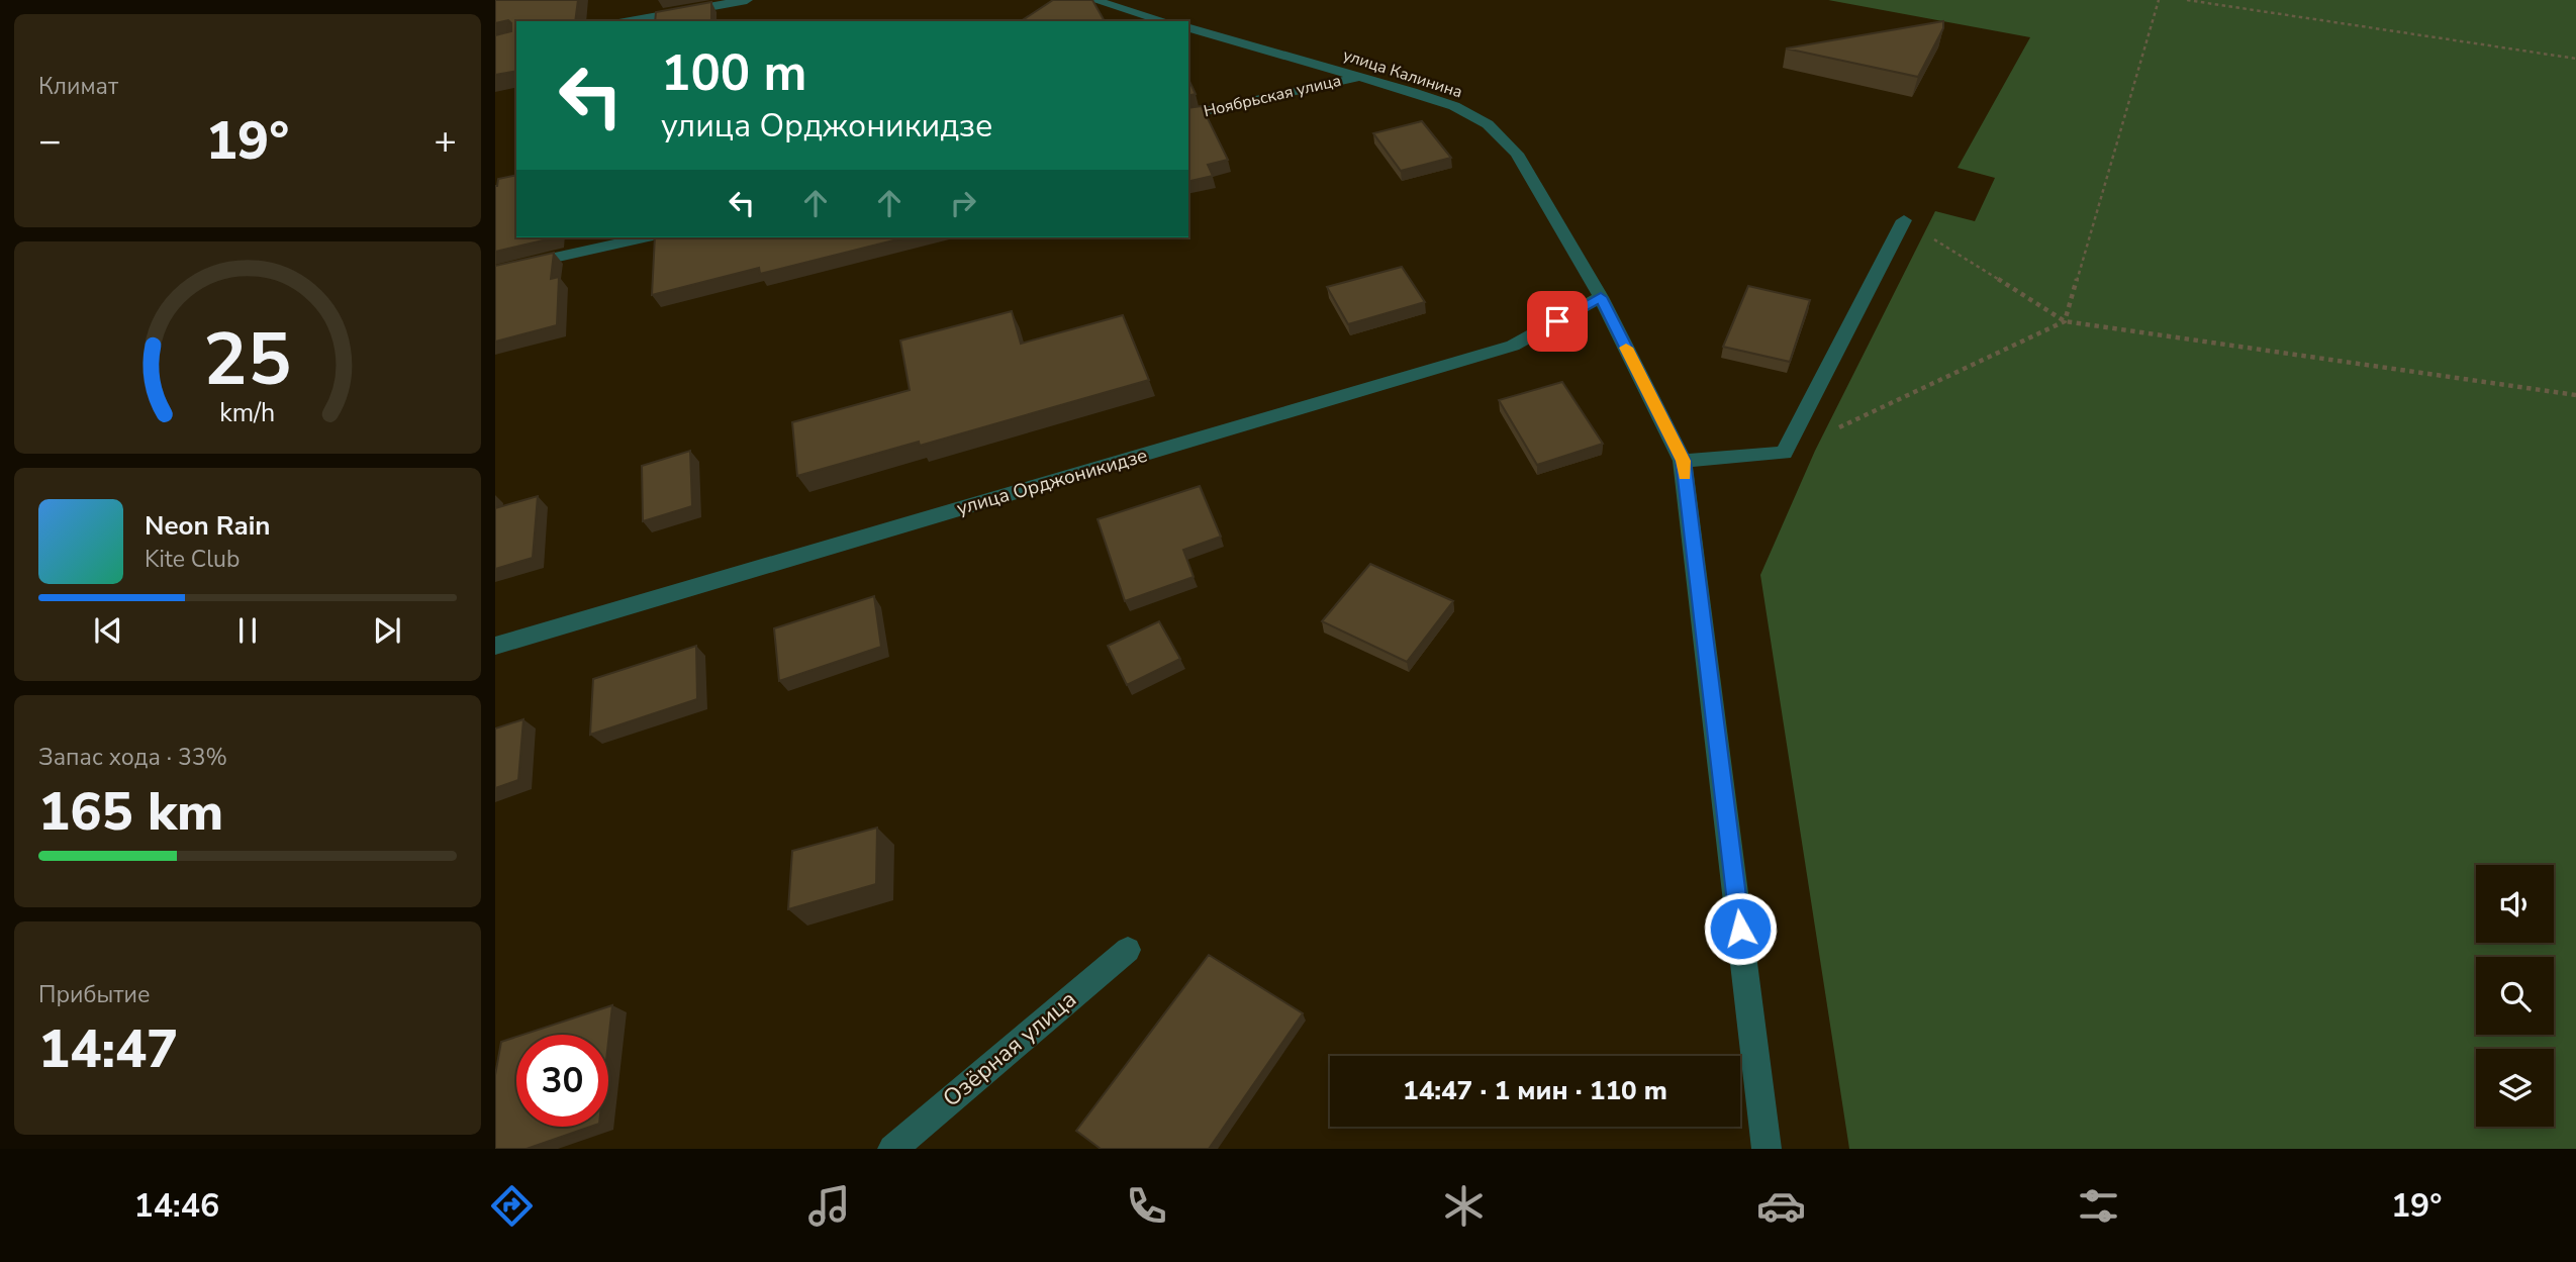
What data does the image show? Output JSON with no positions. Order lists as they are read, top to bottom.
{
  "streets": {
    "street": [
      "улица Калинина",
      "Ноябрьская улица",
      "улица Орджоникидзе",
      "Озёрная улица"
    ]
  },
  "crossings": [
    ["улица Калинина", "Ноябрьская улица"],
    ["улица Калинина", "улица Орджоникидзе"]
  ],
  "page": {
    "tile": [
      "Климат",
      ["Запас хода · 33%", "165 km"],
      ["Прибытие", "14:47"]
    ],
    "turn": ["100 m", "улица Орджоникидзе"],
    "heat": ["−", "19°", "+"],
    "song": ["Neon Rain", "Kite Club"],
    "limit": "30",
    "trip": "14:47 · 1 мин · 110 m",
    "tabs": ["14:46", "19°"],
    "gauge": ["25", "km/h"]
  }
}
